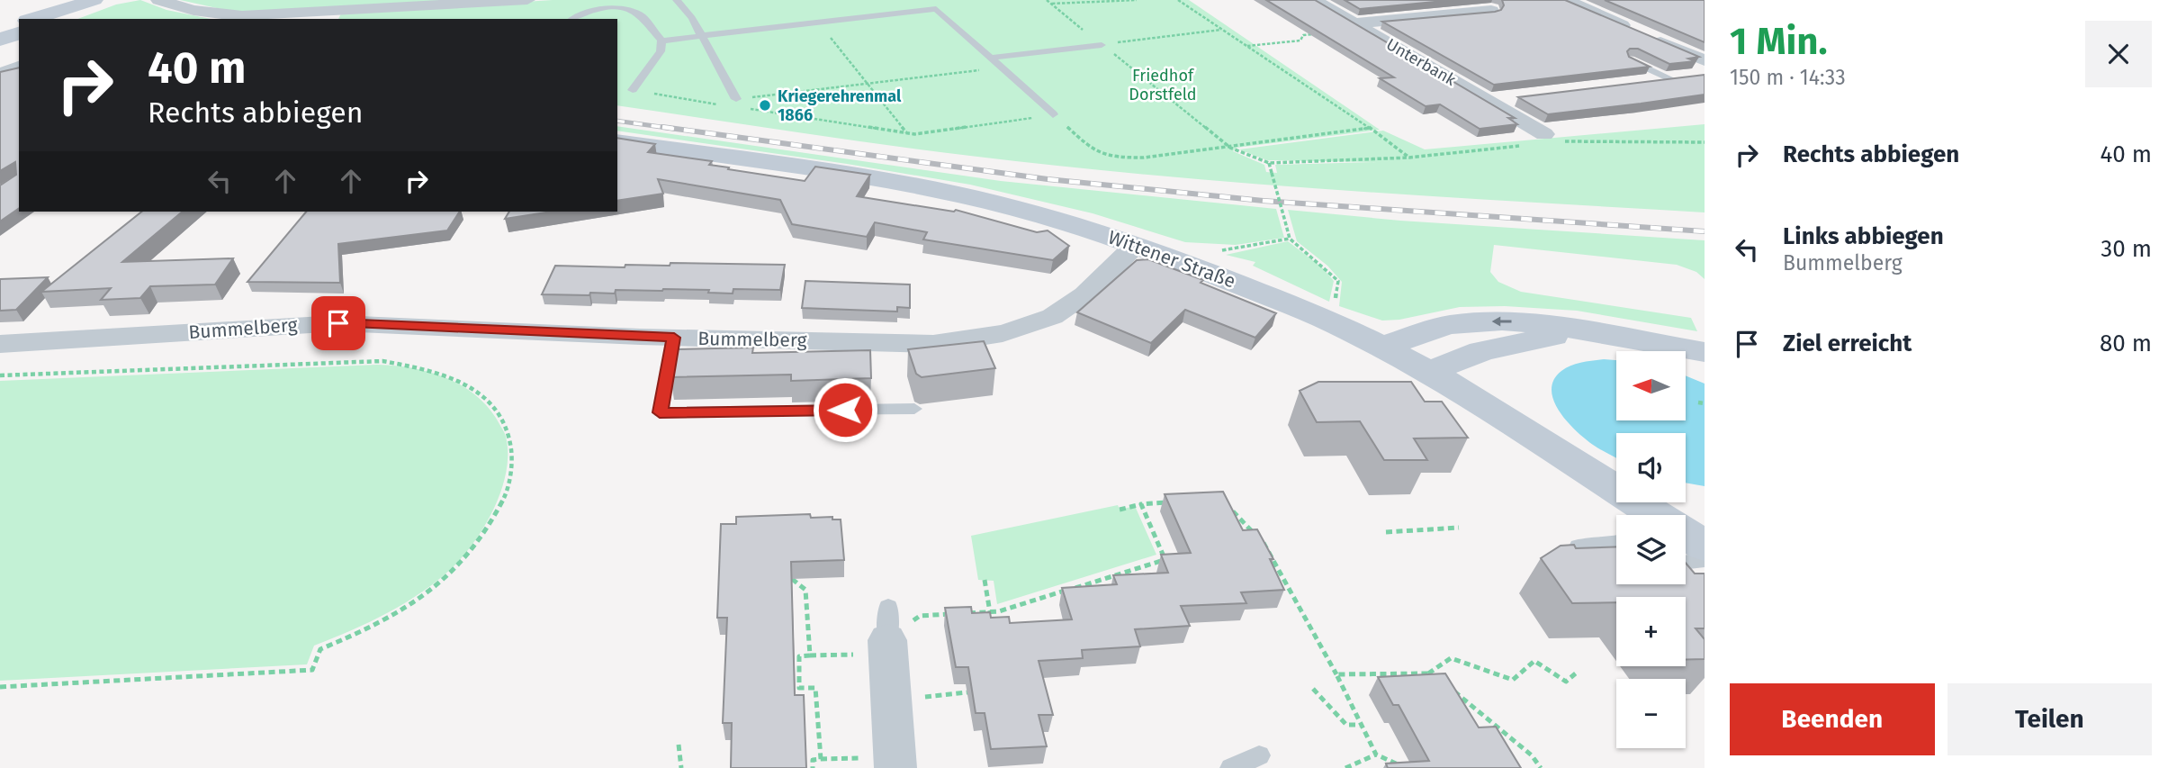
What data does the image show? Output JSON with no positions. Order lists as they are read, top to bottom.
{
  "streets": {
    "main road": ["Wittener Straße"],
    "street": ["Unterbank", "Bummelberg"]
  },
  "crossings": [
    ["Wittener Straße", "Bummelberg"]
  ],
  "parks": ["Friedhof Dorstfeld"],
  "places": ["Kriegerehrenmal 1866"],
  "north": "left",
  "page": {
    "heading": ["1 Min.", "150 m · 14:33"],
    "turn": ["40 m", "Rechts abbiegen"],
    "list": [
      {
        "name": "Rechts abbiegen",
        "value": "40 m"
      },
      {
        "name": "Links abbiegen",
        "note": "Bummelberg",
        "value": "30 m"
      },
      {
        "name": "Ziel erreicht",
        "value": "80 m"
      }
    ],
    "map_buttons": ["+", "−"],
    "buttons": ["Beenden", "Teilen"]
  }
}
